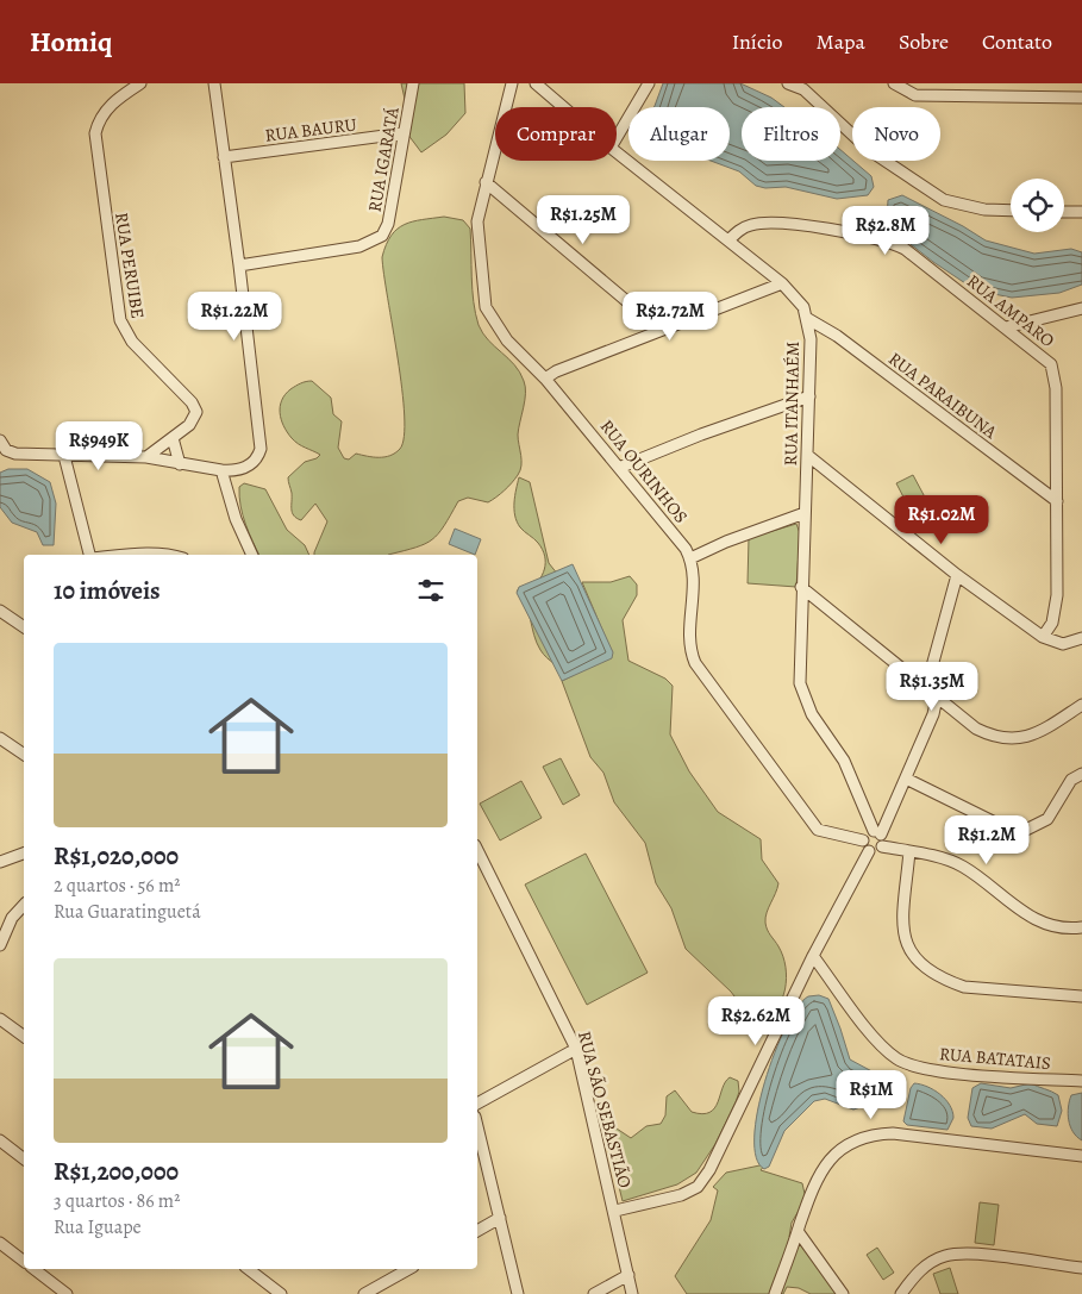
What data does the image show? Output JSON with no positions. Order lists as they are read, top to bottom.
{
  "streets": {
    "street": [
      "RUA BAURU",
      "RUA IGARATÁ",
      "RUA PERUIBE",
      "RUA AMPARO",
      "RUA PARAIBUNA",
      "RUA ITANHAÉM",
      "RUA OURINHOS",
      "RUA BATATAIS",
      "RUA SÃO SEBASTIÃO"
    ]
  },
  "crossings": [
    ["RUA BAURU", "RUA IGARATÁ"],
    ["RUA AMPARO", "RUA PARAIBUNA"],
    ["RUA AMPARO", "RUA ITANHAÉM"],
    ["RUA PARAIBUNA", "RUA ITANHAÉM"]
  ],
  "page": {
    "header": "Homiq",
    "nav": [
      "Início",
      "Mapa",
      "Sobre",
      "Contato"
    ],
    "chip": [
      "Comprar",
      "Alugar",
      "Filtros",
      "Novo"
    ],
    "price": [
      "R$1.25M",
      "R$2.8M",
      "R$1.22M",
      "R$2.72M",
      "R$949K",
      "R$1.02M",
      "R$1.35M",
      "R$1.2M",
      "R$2.62M",
      "R$1M"
    ],
    "heading": "10 imóveis",
    "list": [
      {
        "name": "R$1,020,000",
        "note": "2 quartos · 56 m² · Rua Guaratinguetá"
      },
      {
        "name": "R$1,200,000",
        "note": "3 quartos · 86 m² · Rua Iguape"
      }
    ]
  }
}
